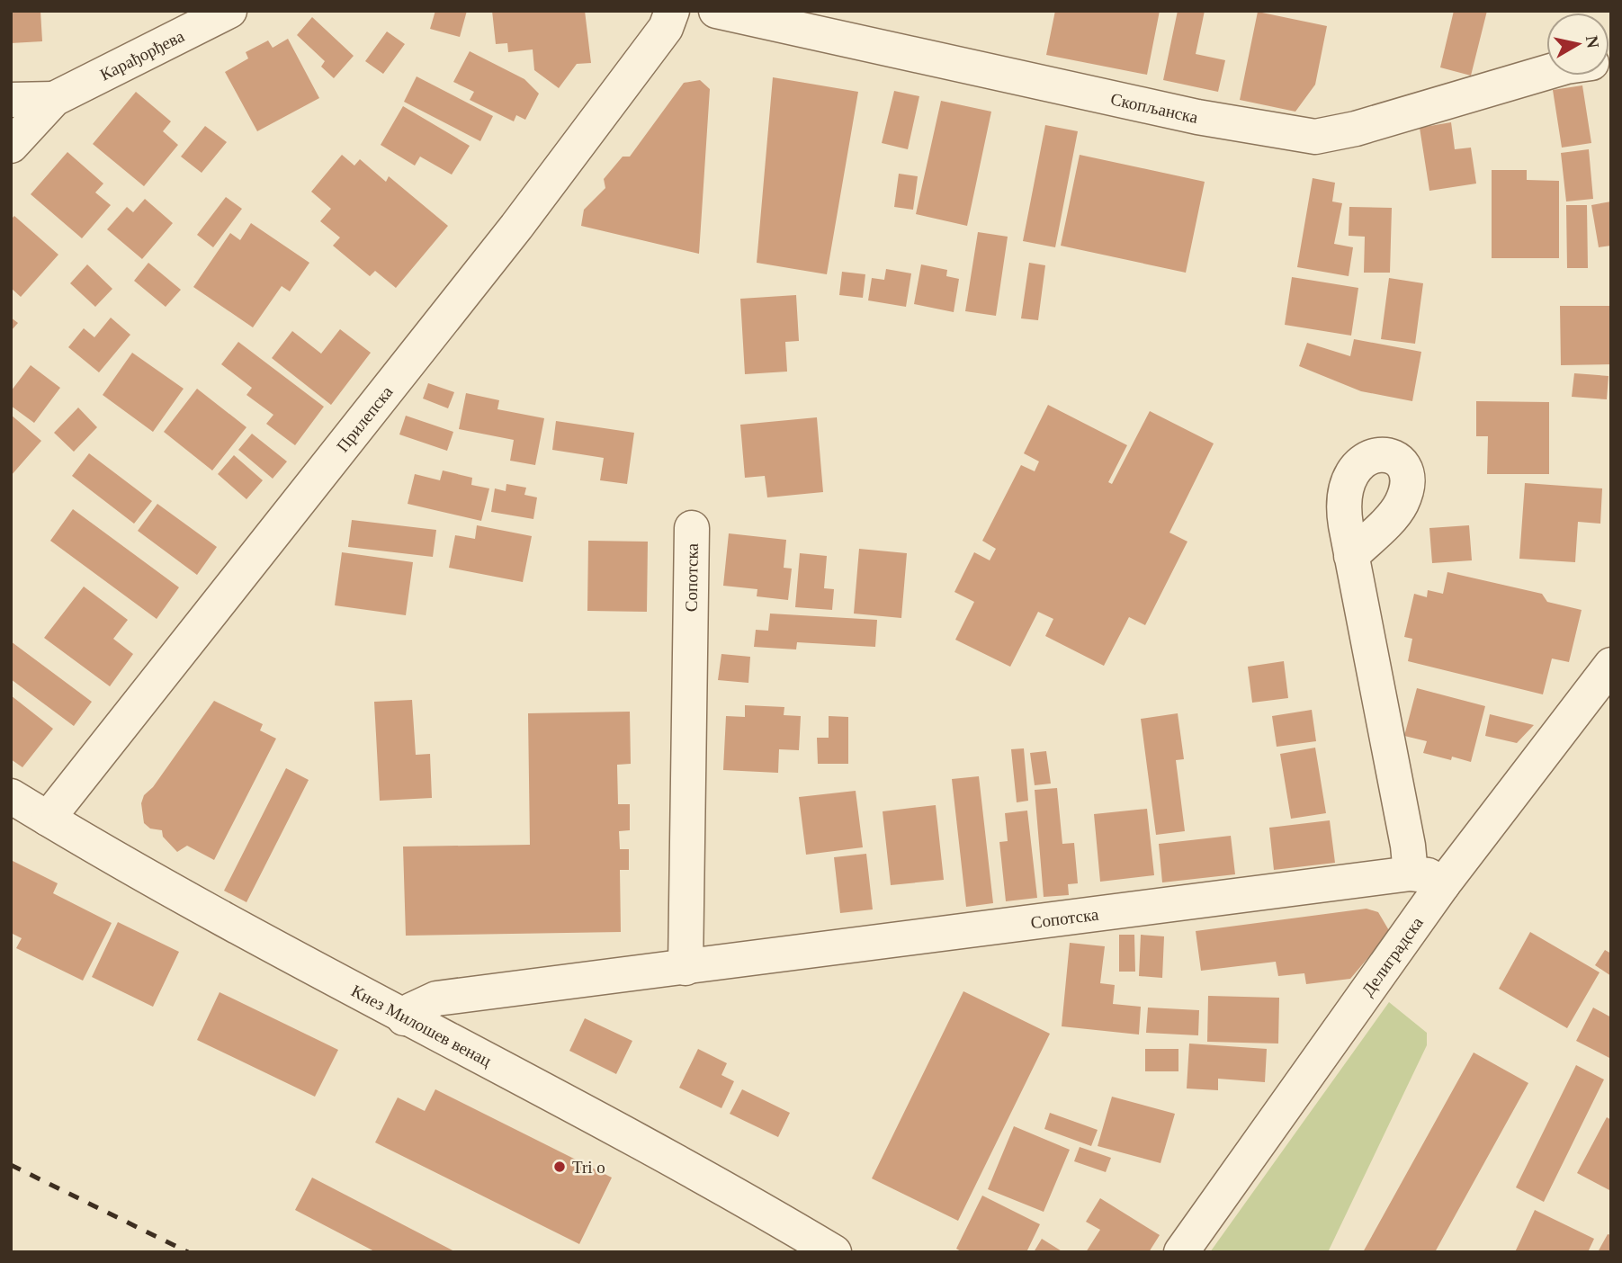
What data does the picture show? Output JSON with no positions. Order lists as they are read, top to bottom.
{
  "streets": {
    "street": [
      "Карађорђева",
      "Скопљанска",
      "Прилепска",
      "Сопотска",
      "Делиградска",
      "Кнез Милошев венац"
    ]
  },
  "crossings": [
    ["Прилепска", "Кнез Милошев венац"],
    ["Сопотска", "Делиградска"],
    ["Сопотска", "Кнез Милошев венац"]
  ],
  "places": ["Tri o"],
  "north": "right"
}
